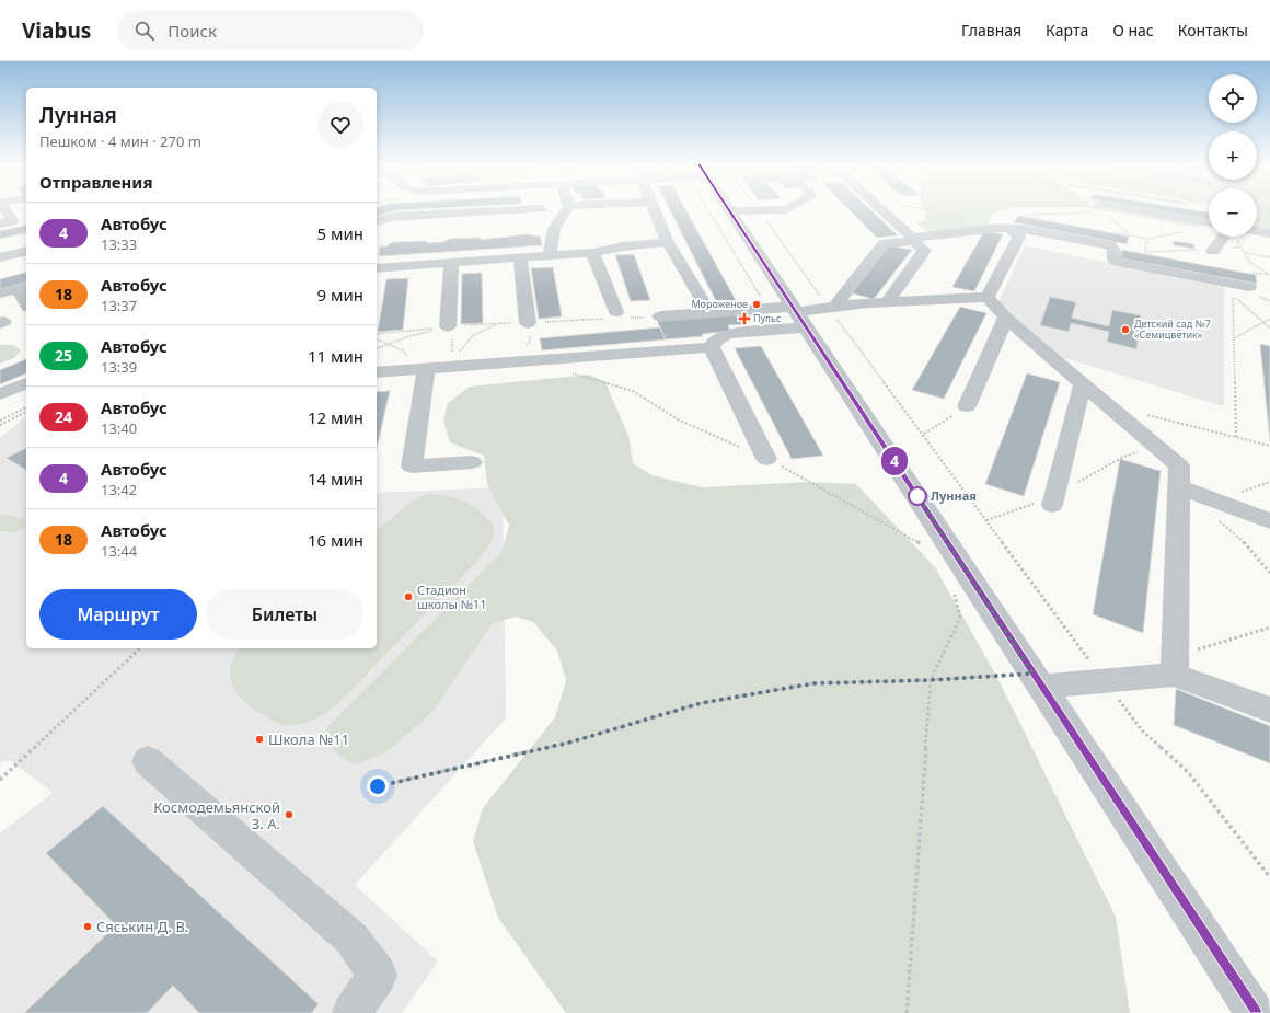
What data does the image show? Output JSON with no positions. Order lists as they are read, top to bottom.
{
  "places": {
    "other": [
      "Мороженое",
      "Детский сад №7 «Семицветик»",
      "Лунная",
      "Стадион школы №11",
      "Школа №11",
      "Космодемьянской З. А.",
      "Сяськин Д. В."
    ],
    "health": ["Пульс"]
  },
  "lines": ["bus line 4"],
  "page": {
    "header": "Viabus",
    "search": "Поиск",
    "nav": [
      "Главная",
      "Карта",
      "О нас",
      "Контакты"
    ],
    "on_map": "4",
    "map_buttons": ["+", "−"],
    "heading": [
      ["Лунная", "Пешком · 4 мин · 270 m"],
      "Отправления"
    ],
    "list": [
      {
        "mark": "4",
        "name": "Автобус",
        "note": "13:33",
        "value": "5 мин"
      },
      {
        "mark": "18",
        "name": "Автобус",
        "note": "13:37",
        "value": "9 мин"
      },
      {
        "mark": "25",
        "name": "Автобус",
        "note": "13:39",
        "value": "11 мин"
      },
      {
        "mark": "24",
        "name": "Автобус",
        "note": "13:40",
        "value": "12 мин"
      },
      {
        "mark": "4",
        "name": "Автобус",
        "note": "13:42",
        "value": "14 мин"
      },
      {
        "mark": "18",
        "name": "Автобус",
        "note": "13:44",
        "value": "16 мин"
      }
    ],
    "buttons": ["Маршрут", "Билеты"]
  }
}
